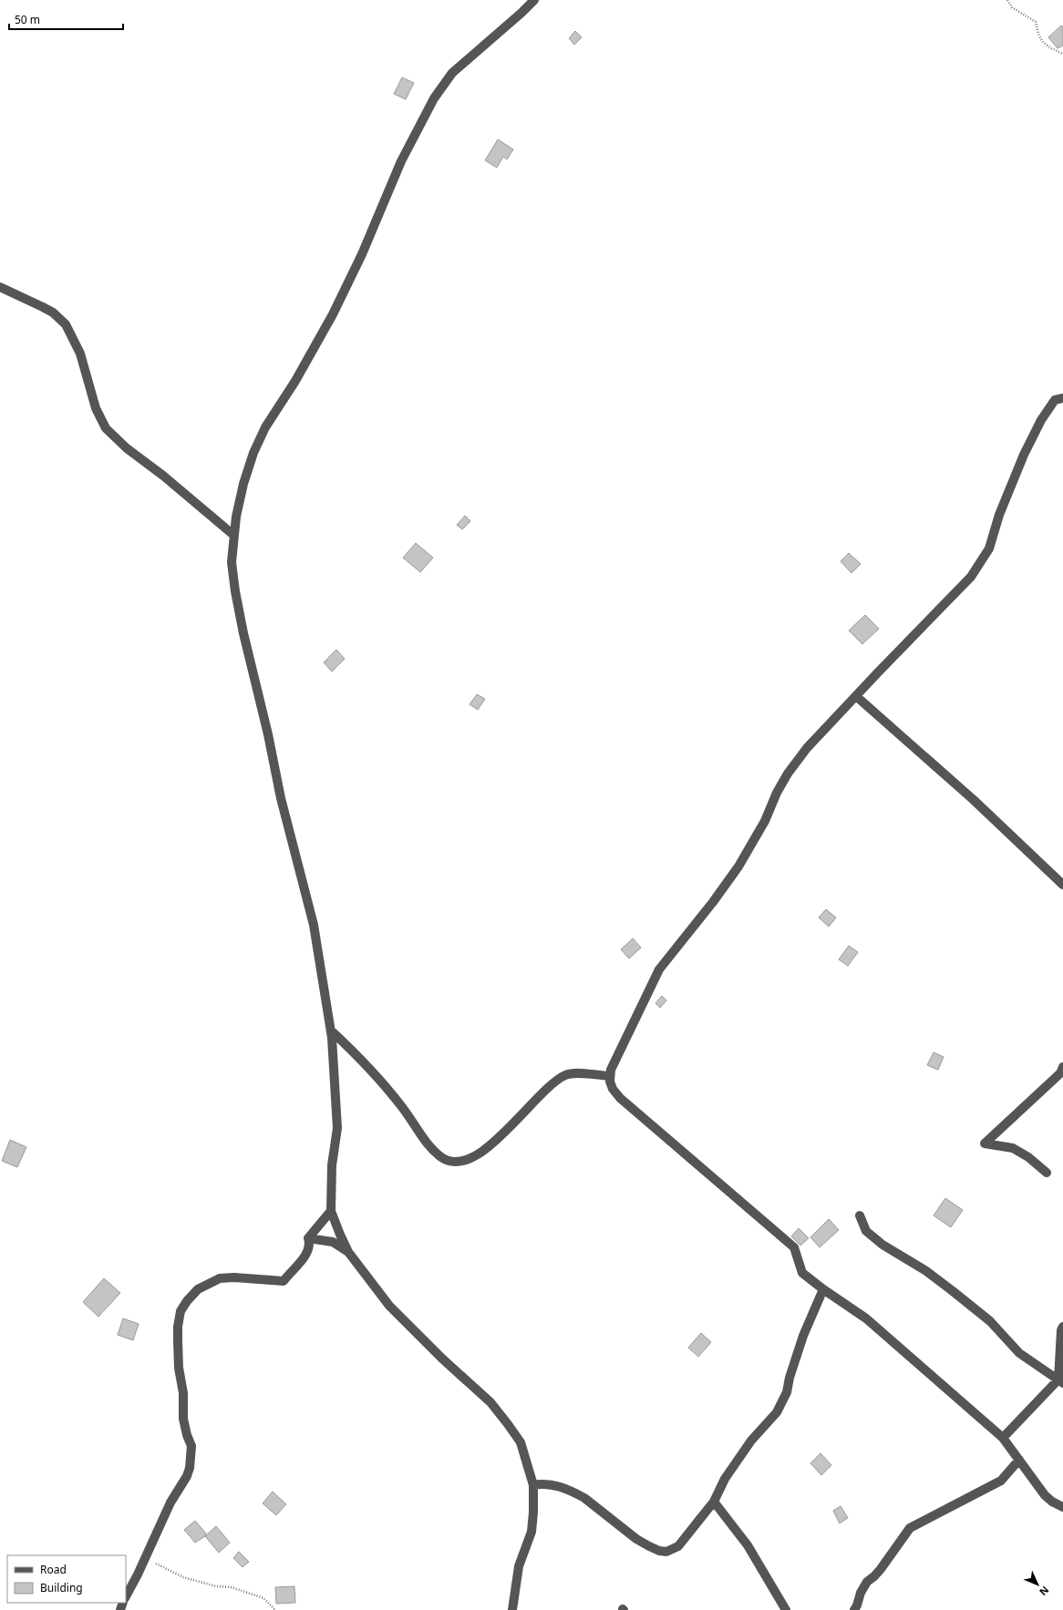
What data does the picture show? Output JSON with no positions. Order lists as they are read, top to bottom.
{
  "legend": ["Road", "Building"],
  "scale_bar": "50 m",
  "north": "bottom right"
}
